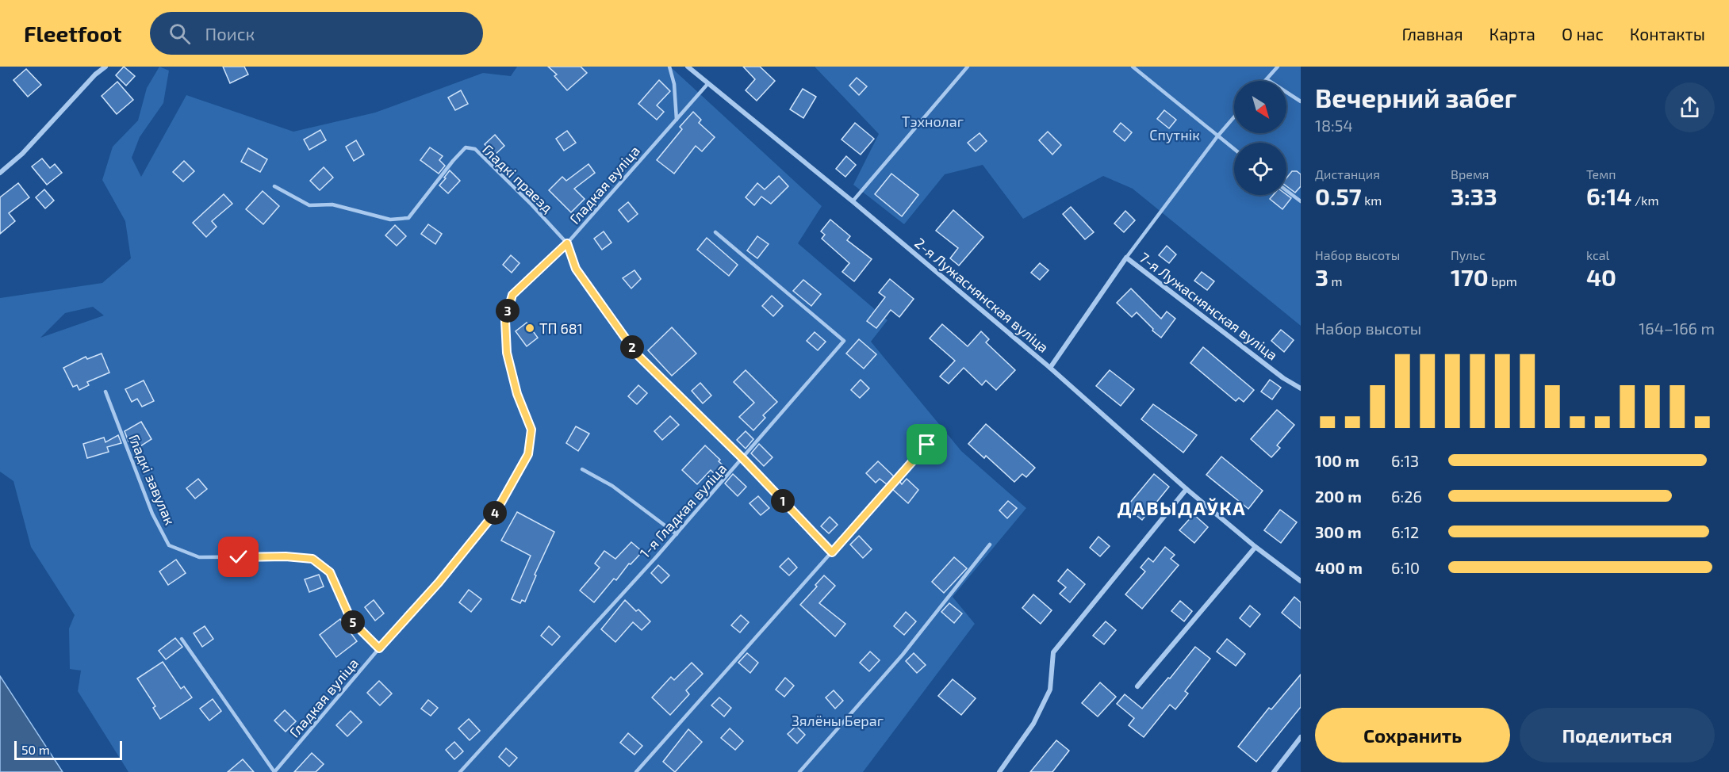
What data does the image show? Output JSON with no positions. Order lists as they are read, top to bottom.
{
  "streets": {
    "street": ["2-я Лужаснянская вуліца", "7-я Лужаснянская вуліца"],
    "lane": [
      "Гладкі праезд",
      "Гладкая вуліца",
      "Гладкі завулак",
      "1-я Гладкая вуліца"
    ]
  },
  "crossings": [
    ["Гладкі праезд", "Гладкая вуліца"],
    ["Гладкі праезд", "1-я Гладкая вуліца"],
    ["Гладкая вуліца", "2-я Лужаснянская вуліца"],
    ["Гладкая вуліца", "Гладкі завулак"]
  ],
  "districts": ["ДАВЫДАЎКА"],
  "parks": ["Тэхнолаг", "Спутнік", "Зялёны Бераг"],
  "places": ["ТП 681"],
  "scale_bar": "50 m",
  "north": "bottom right",
  "page": {
    "header": "Fleetfoot",
    "search": "Поиск",
    "nav": [
      "Главная",
      "Карта",
      "О нас",
      "Контакты"
    ],
    "heading": ["Вечерний забег", "18:54"],
    "stats": [
      ["Дистанция", "0.57 km"],
      ["Время", "3:33"],
      ["Темп", "6:14 /km"],
      ["Набор высоты", "3 m"],
      ["Пульс", "170 bpm"],
      ["kcal", "40"]
    ],
    "pins": [
      "3",
      "2",
      "1",
      "4",
      "5"
    ],
    "chart": ["Набор высоты", "164–166 m"],
    "list": [
      {
        "name": "100 m",
        "note": "6:13"
      },
      {
        "name": "200 m",
        "note": "6:26"
      },
      {
        "name": "300 m",
        "note": "6:12"
      },
      {
        "name": "400 m",
        "note": "6:10"
      }
    ],
    "buttons": ["Сохранить", "Поделиться"],
    "scale": "50 m"
  }
}
